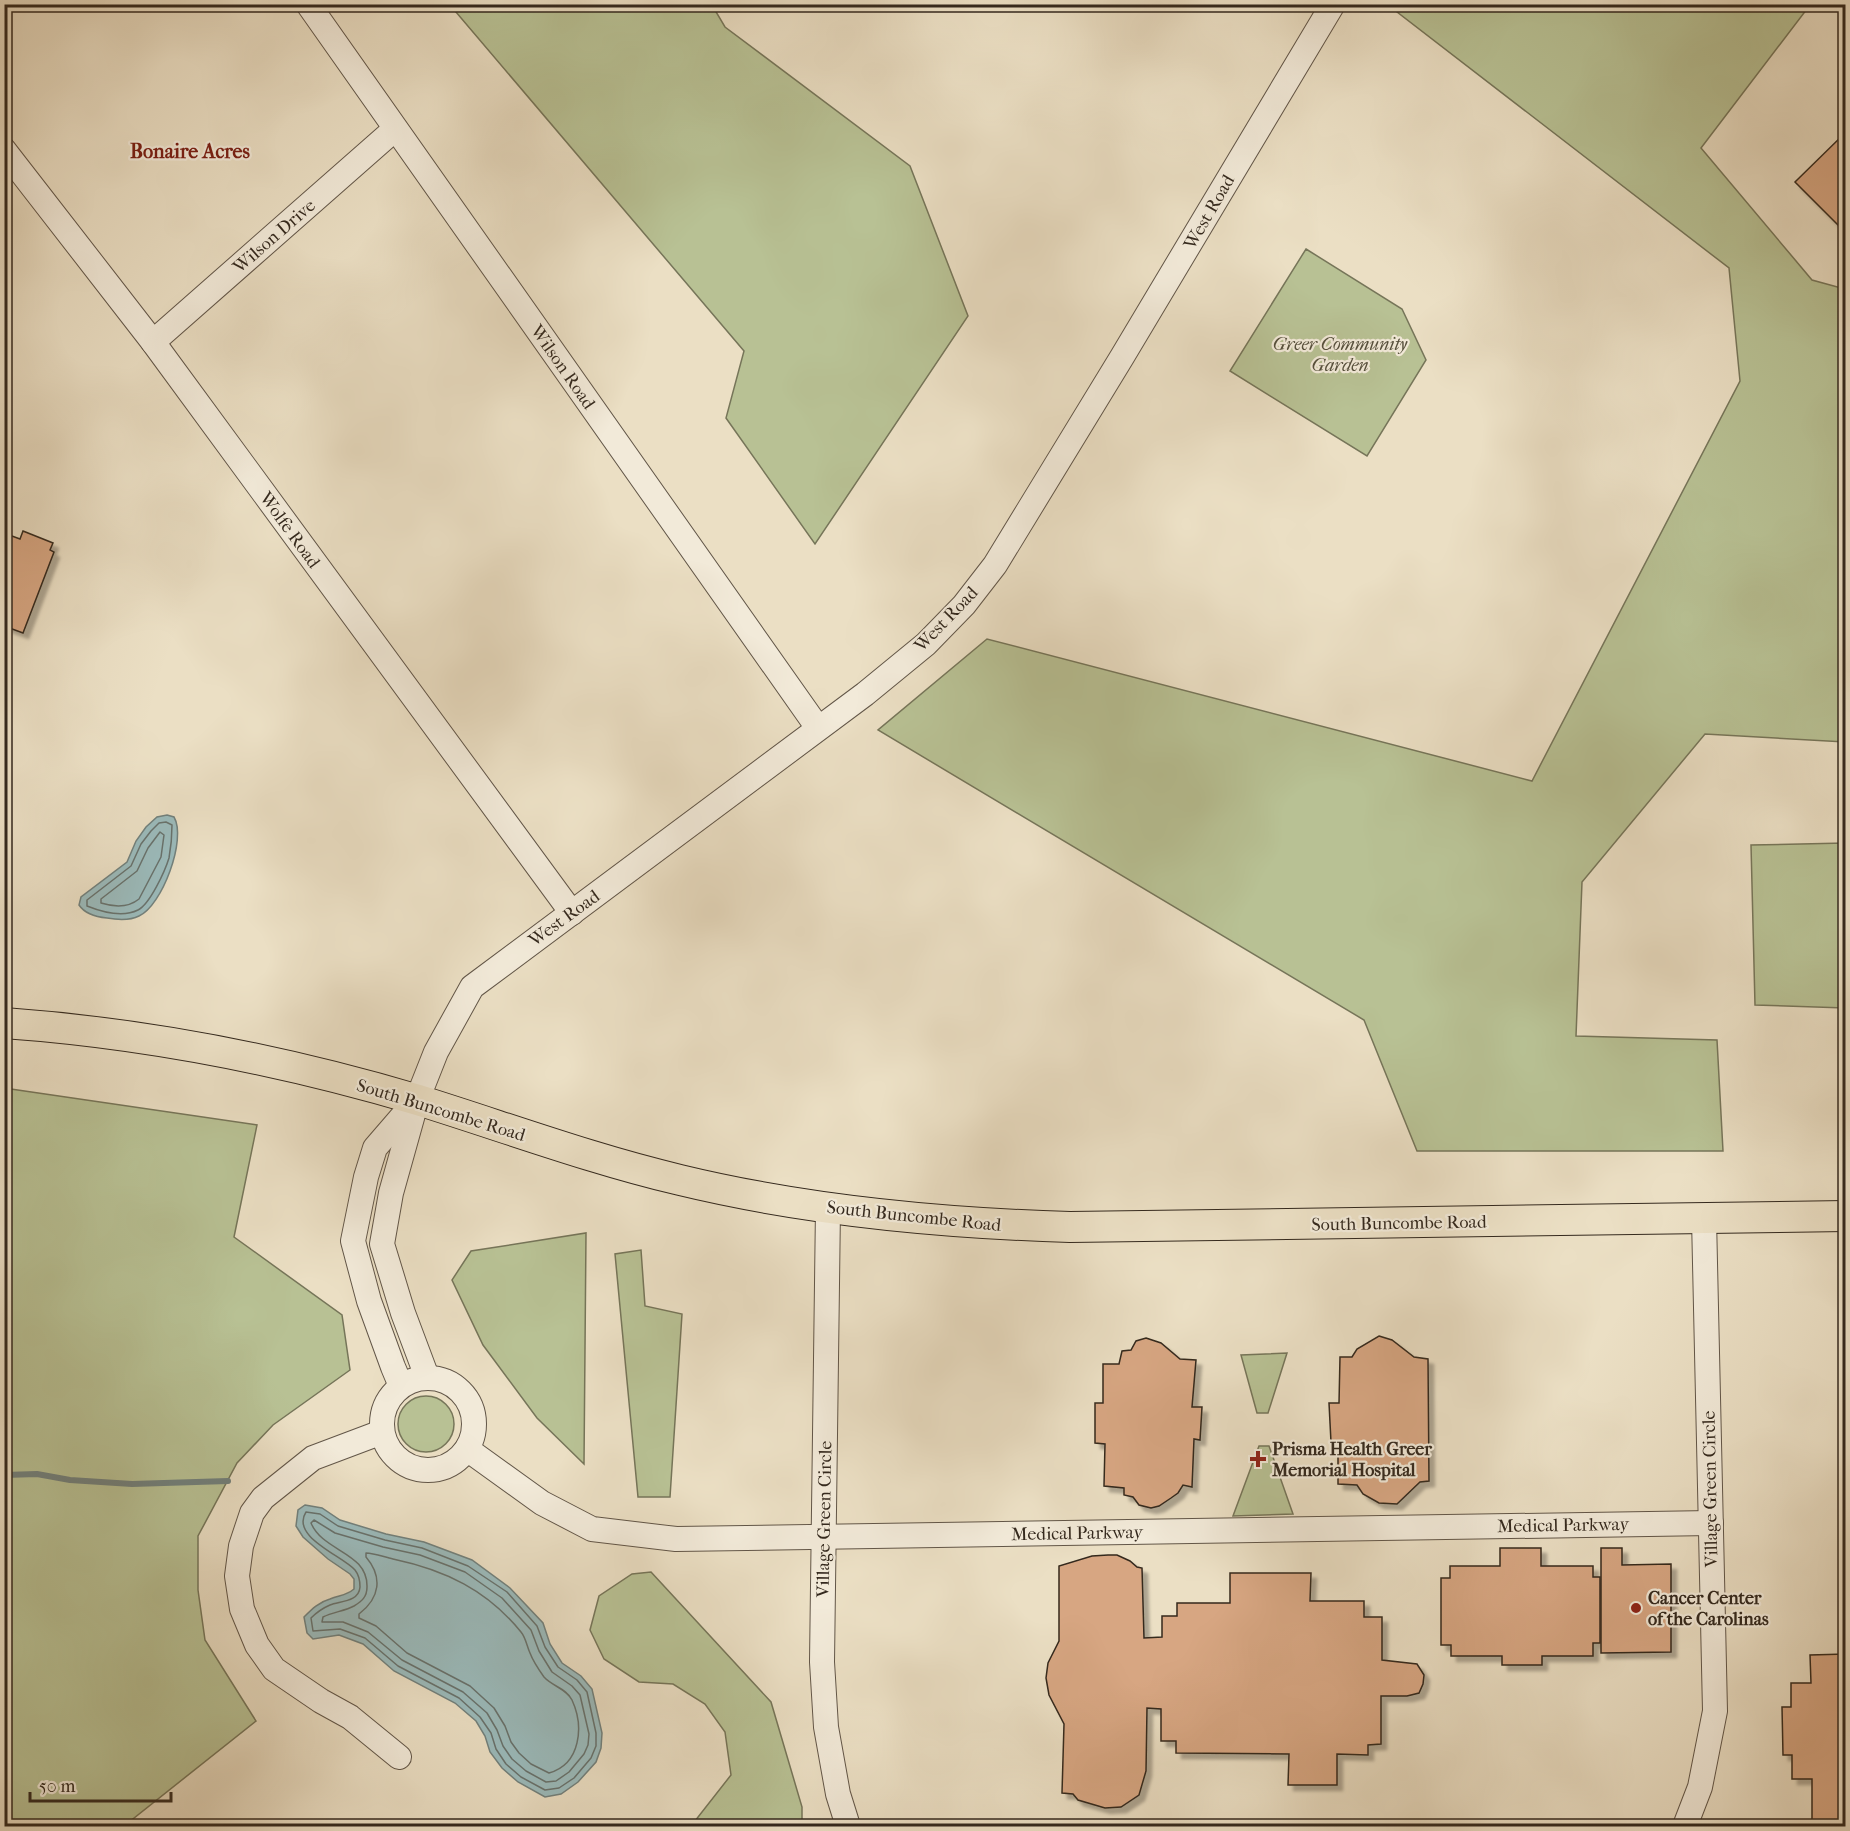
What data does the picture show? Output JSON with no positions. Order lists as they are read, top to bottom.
{
  "streets": {
    "main road": ["South Buncombe Road"],
    "street": [
      "West Road",
      "Wilson Drive",
      "Wilson Road",
      "Wolfe Road",
      "Village Green Circle",
      "Medical Parkway"
    ]
  },
  "crossings": [
    ["West Road", "Wilson Road"],
    ["West Road", "Wolfe Road"],
    ["West Road", "South Buncombe Road"],
    ["Wilson Drive", "Wilson Road"],
    ["Wilson Drive", "Wolfe Road"],
    ["South Buncombe Road", "Village Green Circle"],
    ["Village Green Circle", "Medical Parkway"]
  ],
  "districts": ["Bonaire Acres"],
  "parks": ["Greer Community Garden"],
  "places": {
    "health": ["Prisma Health Greer Memorial Hospital"],
    "other": ["Cancer Center of the Carolinas"]
  },
  "scale_bar": "50 m"
}
